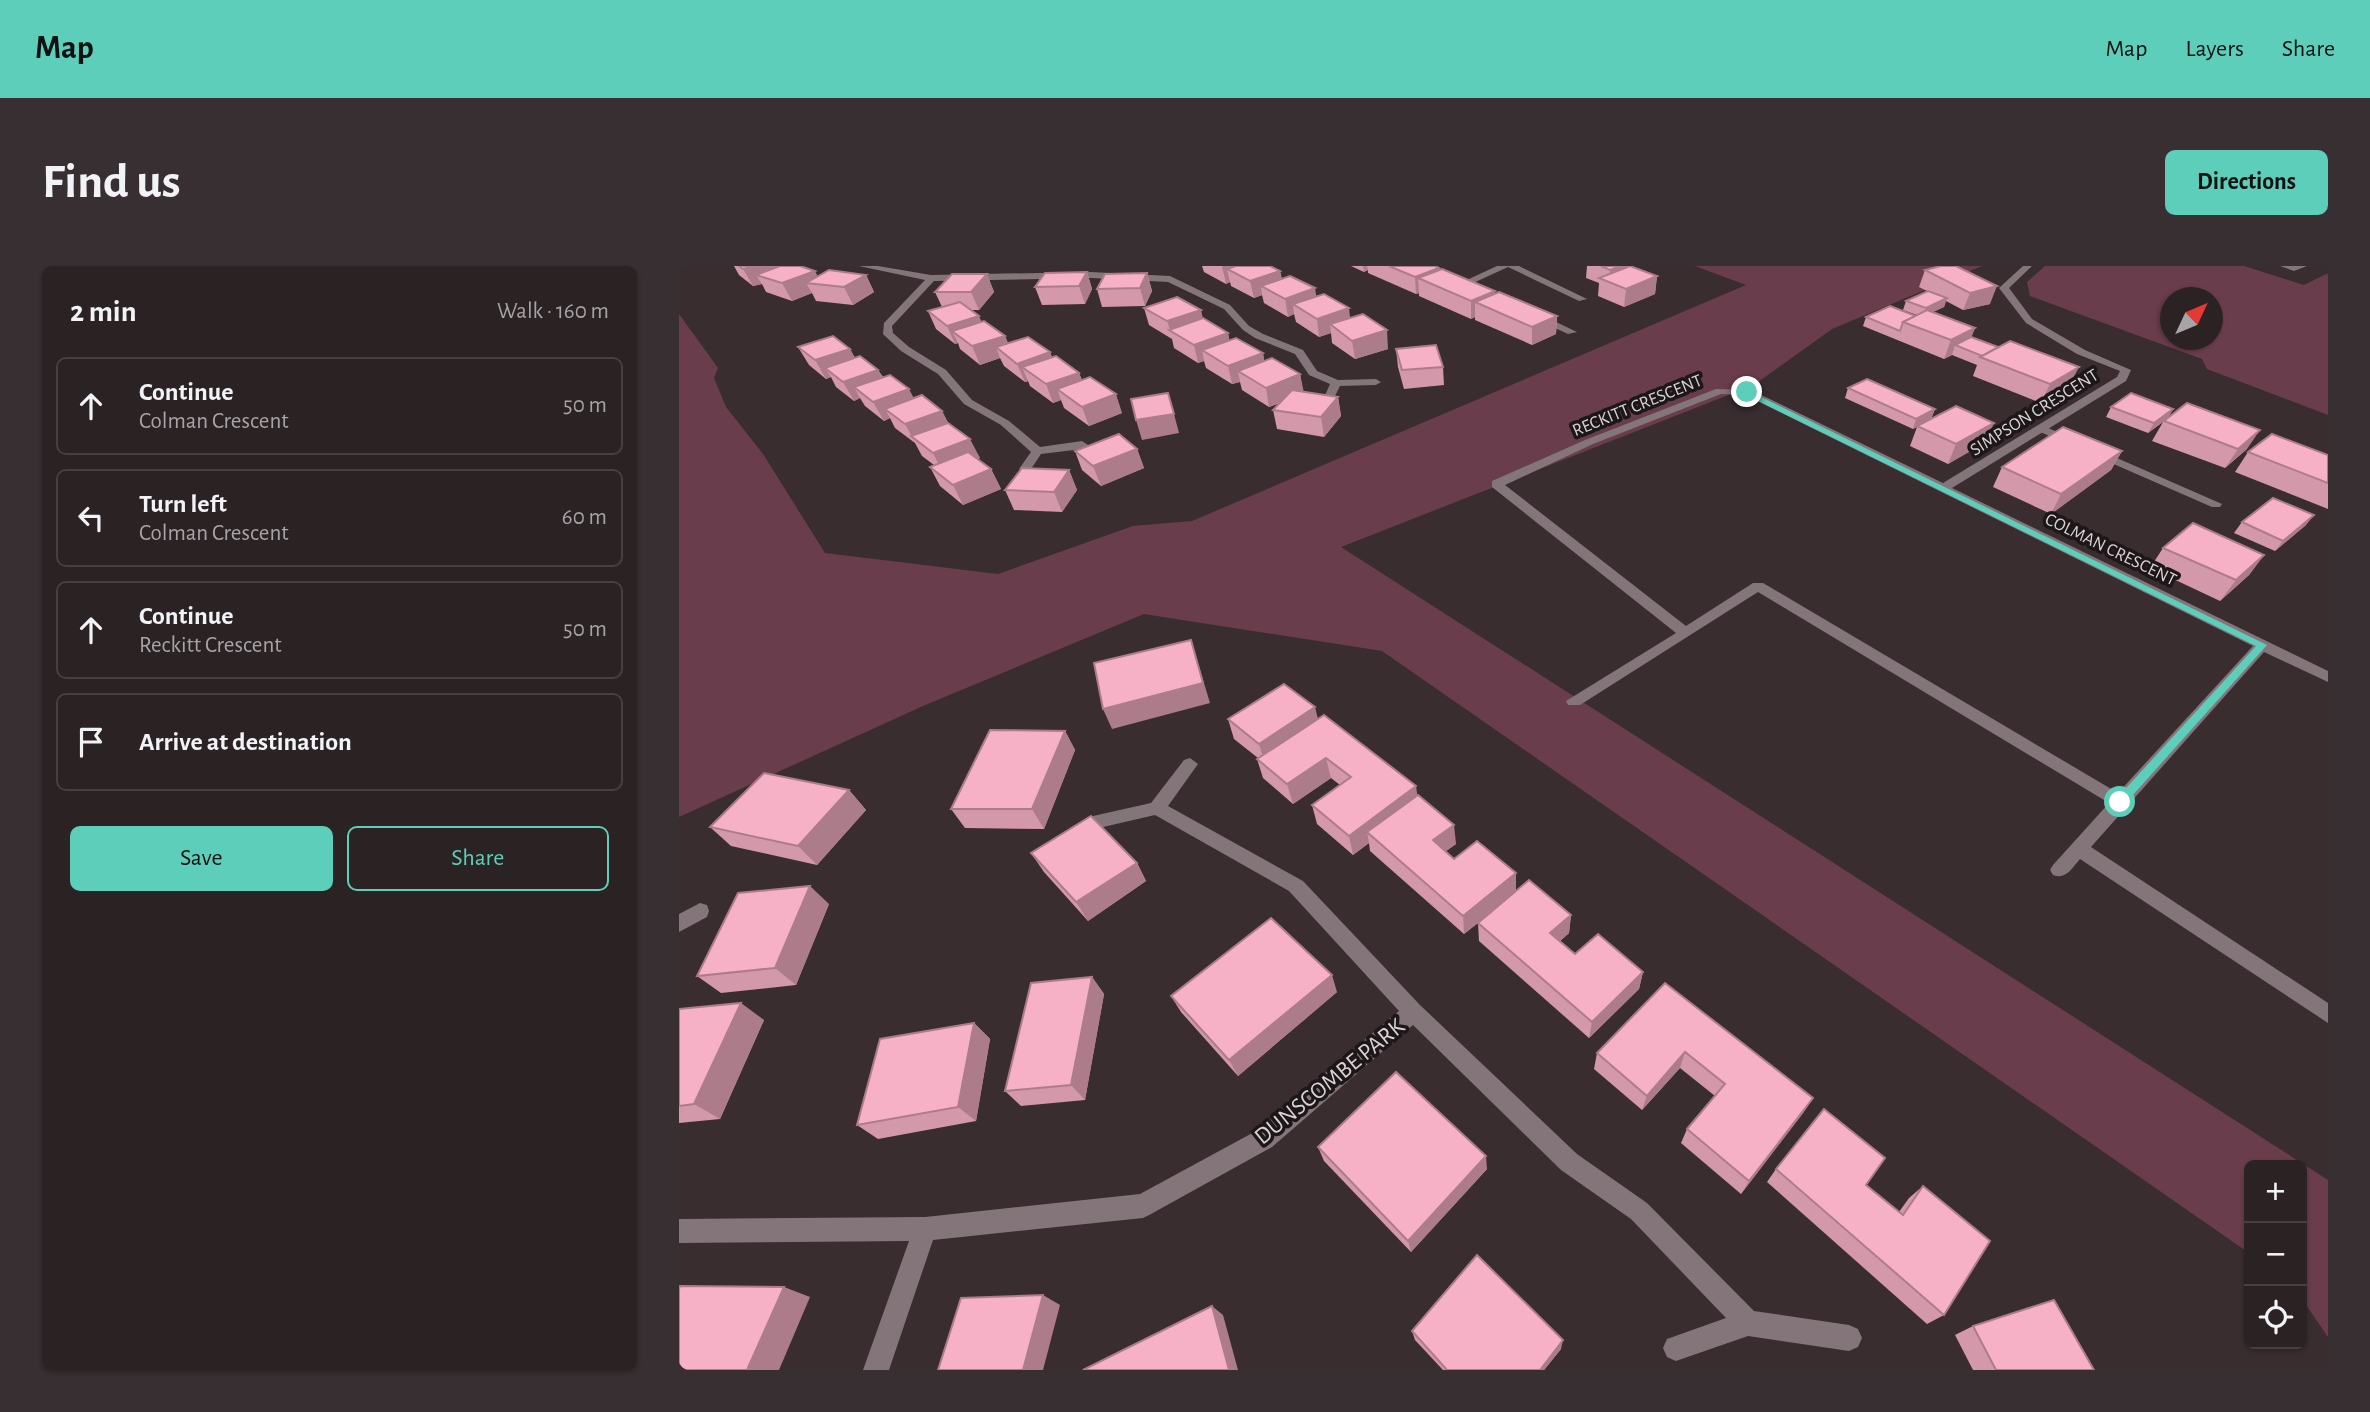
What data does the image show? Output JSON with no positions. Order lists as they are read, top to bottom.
{
  "streets": {
    "street": [
      "RECKITT CRESCENT",
      "SIMPSON CRESCENT",
      "COLMAN CRESCENT",
      "DUNSCOMBE PARK"
    ]
  },
  "crossings": [
    ["RECKITT CRESCENT", "SIMPSON CRESCENT"],
    ["RECKITT CRESCENT", "COLMAN CRESCENT"],
    ["SIMPSON CRESCENT", "COLMAN CRESCENT"]
  ],
  "north": "top right",
  "page": {
    "header": "Map",
    "nav": ["Map", "Layers", "Share"],
    "buttons": [
      "Directions",
      ["Save", "Share"]
    ],
    "title": "Find us",
    "heading": ["2 min", "Walk · 160 m"],
    "list": [
      ["Continue", "Colman Crescent", "50 m"],
      ["Turn left", "Colman Crescent", "60 m"],
      ["Continue", "Reckitt Crescent", "50 m"],
      "Arrive at destination"
    ],
    "map_buttons": ["+", "−"]
  }
}
